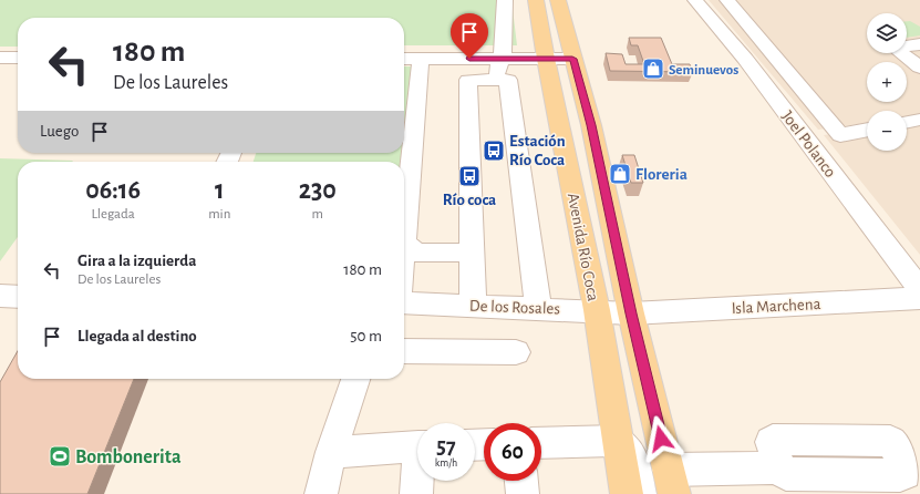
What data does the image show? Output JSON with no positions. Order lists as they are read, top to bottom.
{
  "streets": {
    "main road": ["Avenida Río Coca"],
    "street": ["Joel Polanco", "Isla Marchena", "De los Rosales"]
  },
  "crossings": [
    ["Avenida Río Coca", "Isla Marchena"],
    ["Avenida Río Coca", "De los Rosales"],
    ["Isla Marchena", "De los Rosales"]
  ],
  "places": {
    "shop": ["Seminuevos", "Floreria"],
    "bus stop": ["Estación Río Coca", "Río coca"],
    "sports": ["Bombonerita"]
  },
  "page": {
    "map_buttons": ["+", "−"],
    "turn": ["180 m", "De los Laureles"],
    "then": "Luego",
    "eta": [
      "06:16",
      "Llegada",
      "1",
      "min",
      "230",
      "m"
    ],
    "list": [
      {
        "name": "Gira a la izquierda",
        "note": "De los Laureles",
        "value": "180 m"
      },
      {
        "name": "Llegada al destino",
        "value": "50 m"
      }
    ],
    "speed": "57 km/h",
    "limit": "60"
  }
}
